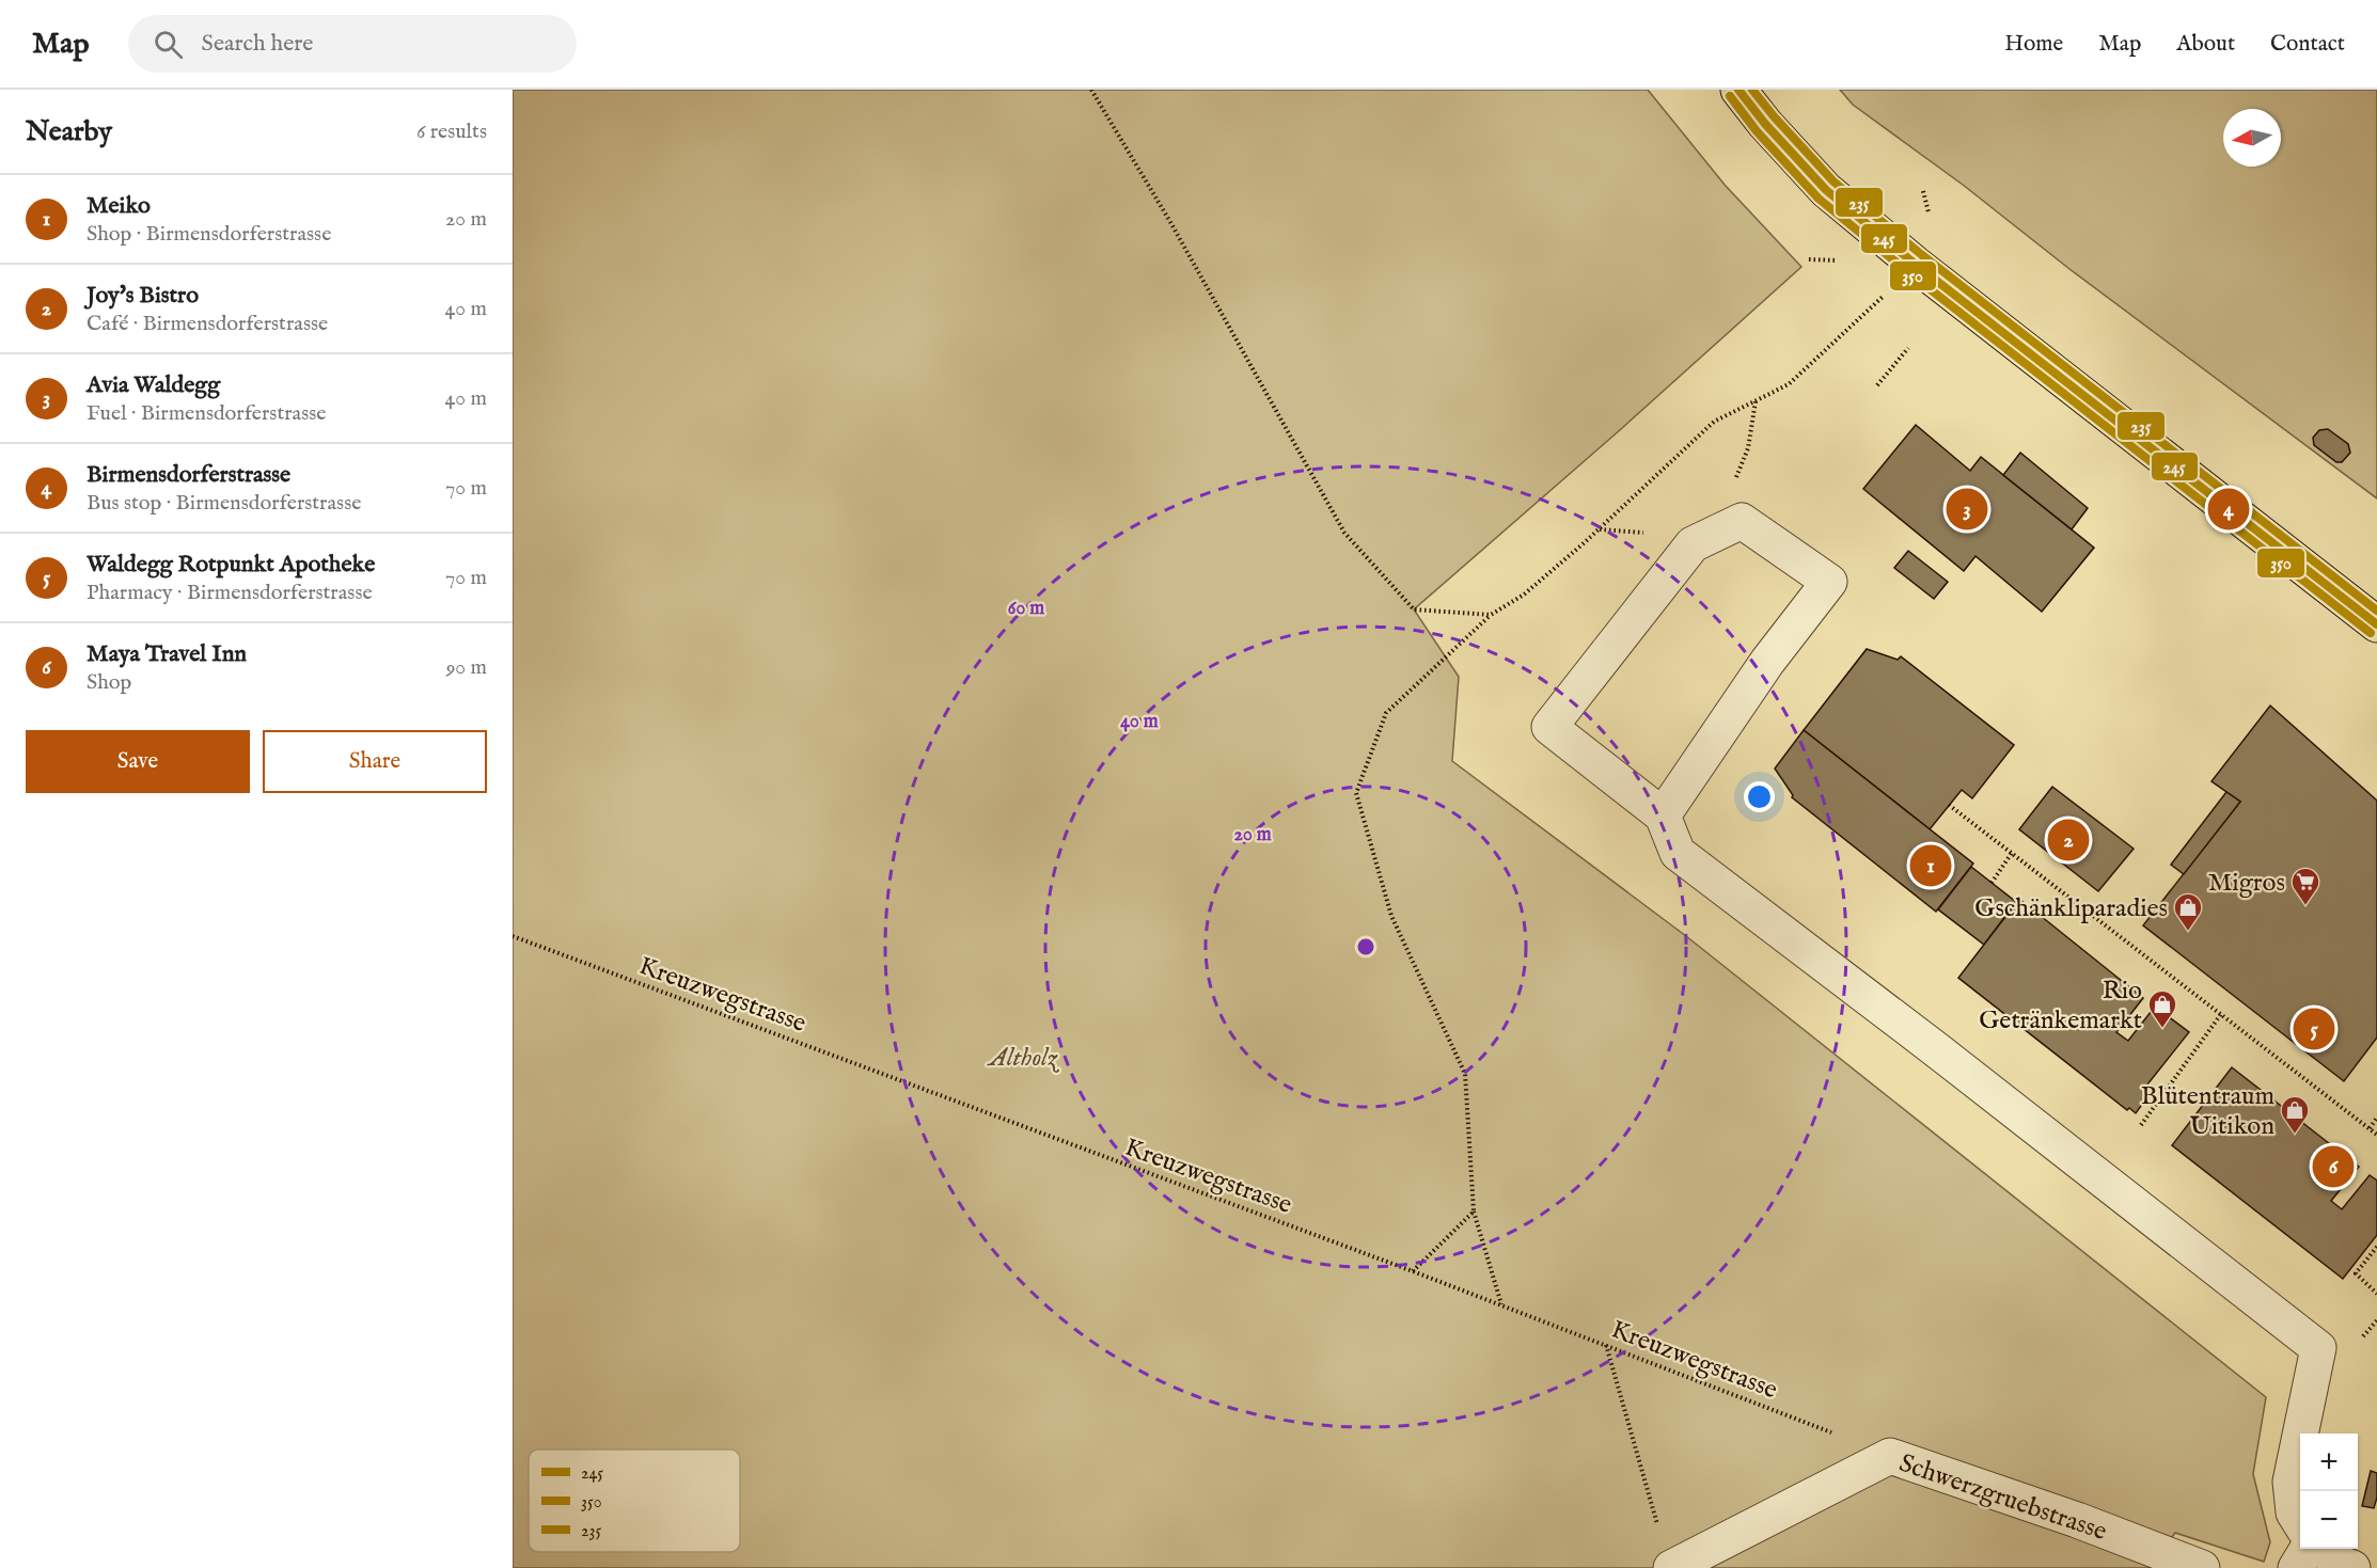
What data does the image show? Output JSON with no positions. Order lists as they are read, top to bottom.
{
  "streets": {
    "lane": ["Schwerzgruebstrasse"],
    "path": ["Kreuzwegstrasse"]
  },
  "crossings": [
    ["Kreuzwegstrasse", "Schwerzgruebstrasse"]
  ],
  "parks": ["Altholz"],
  "places": {
    "supermarket": ["Migros"],
    "shop": ["Gschänkliparadies", "Rio Getränkemarkt", "Blütentraum Uitikon"]
  },
  "lines": ["transit line 245", "transit line 235", "transit line 350"],
  "legend": ["245", "350", "235"],
  "north": "left",
  "page": {
    "header": "Map",
    "search": "Search here",
    "nav": [
      "Home",
      "Map",
      "About",
      "Contact"
    ],
    "heading": ["Nearby", "6 results"],
    "list": [
      {
        "mark": "1",
        "name": "Meiko",
        "note": "Shop · Birmensdorferstrasse",
        "value": "20 m"
      },
      {
        "mark": "2",
        "name": "Joy's Bistro",
        "note": "Café · Birmensdorferstrasse",
        "value": "40 m"
      },
      {
        "mark": "3",
        "name": "Avia Waldegg",
        "note": "Fuel · Birmensdorferstrasse",
        "value": "40 m"
      },
      {
        "mark": "4",
        "name": "Birmensdorferstrasse",
        "note": "Bus stop · Birmensdorferstrasse",
        "value": "70 m"
      },
      {
        "mark": "5",
        "name": "Waldegg Rotpunkt Apotheke",
        "note": "Pharmacy · Birmensdorferstrasse",
        "value": "70 m"
      },
      {
        "mark": "6",
        "name": "Maya Travel Inn",
        "note": "Shop",
        "value": "90 m"
      }
    ],
    "pins": [
      "3",
      "4",
      "2",
      "1",
      "5",
      "6"
    ],
    "buttons": ["Save", "Share"],
    "map_buttons": ["+", "−"]
  },
  "rings": ["60 m", "40 m", "20 m"]
}
